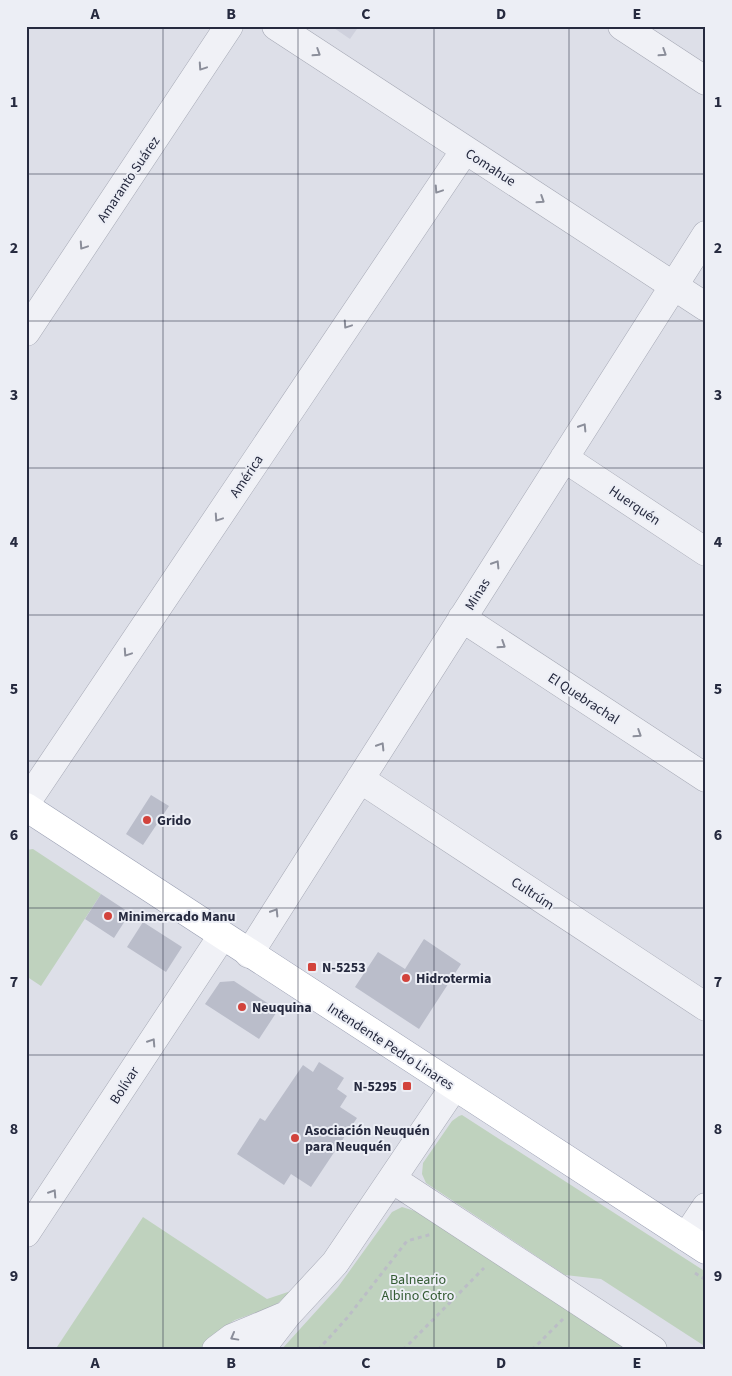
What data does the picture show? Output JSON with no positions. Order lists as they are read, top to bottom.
{
  "streets": {
    "main road": ["Intendente Pedro Linares"],
    "street": [
      "Comahue",
      "Amaranto Suárez",
      "América",
      "Huerquén",
      "Minas",
      "El Quebrachal",
      "Cultrúm",
      "Bolívar"
    ]
  },
  "crossings": [
    ["Comahue", "América"],
    ["Comahue", "Minas"],
    ["Huerquén", "Minas"],
    ["Minas", "El Quebrachal"],
    ["Minas", "Cultrúm"],
    ["Minas", "Intendente Pedro Linares"],
    ["Intendente Pedro Linares", "Bolívar"]
  ],
  "one_way": [
    "Comahue",
    "Amaranto Suárez",
    "América",
    "Minas",
    "El Quebrachal",
    "Bolívar"
  ],
  "parks": ["Balneario Albino Cotro"],
  "places": {
    "other": [
      "Grido",
      "Minimercado Manu",
      "Hidrotermia",
      "Neuquina",
      "Asociación Neuquén para Neuquén"
    ],
    "transit": ["N-5253", "N-5295"]
  },
  "grid": {
    "columns": [
      "A",
      "B",
      "C",
      "D",
      "E"
    ],
    "rows": [
      "1",
      "2",
      "3",
      "4",
      "5",
      "6",
      "7",
      "8",
      "9"
    ]
  }
}
